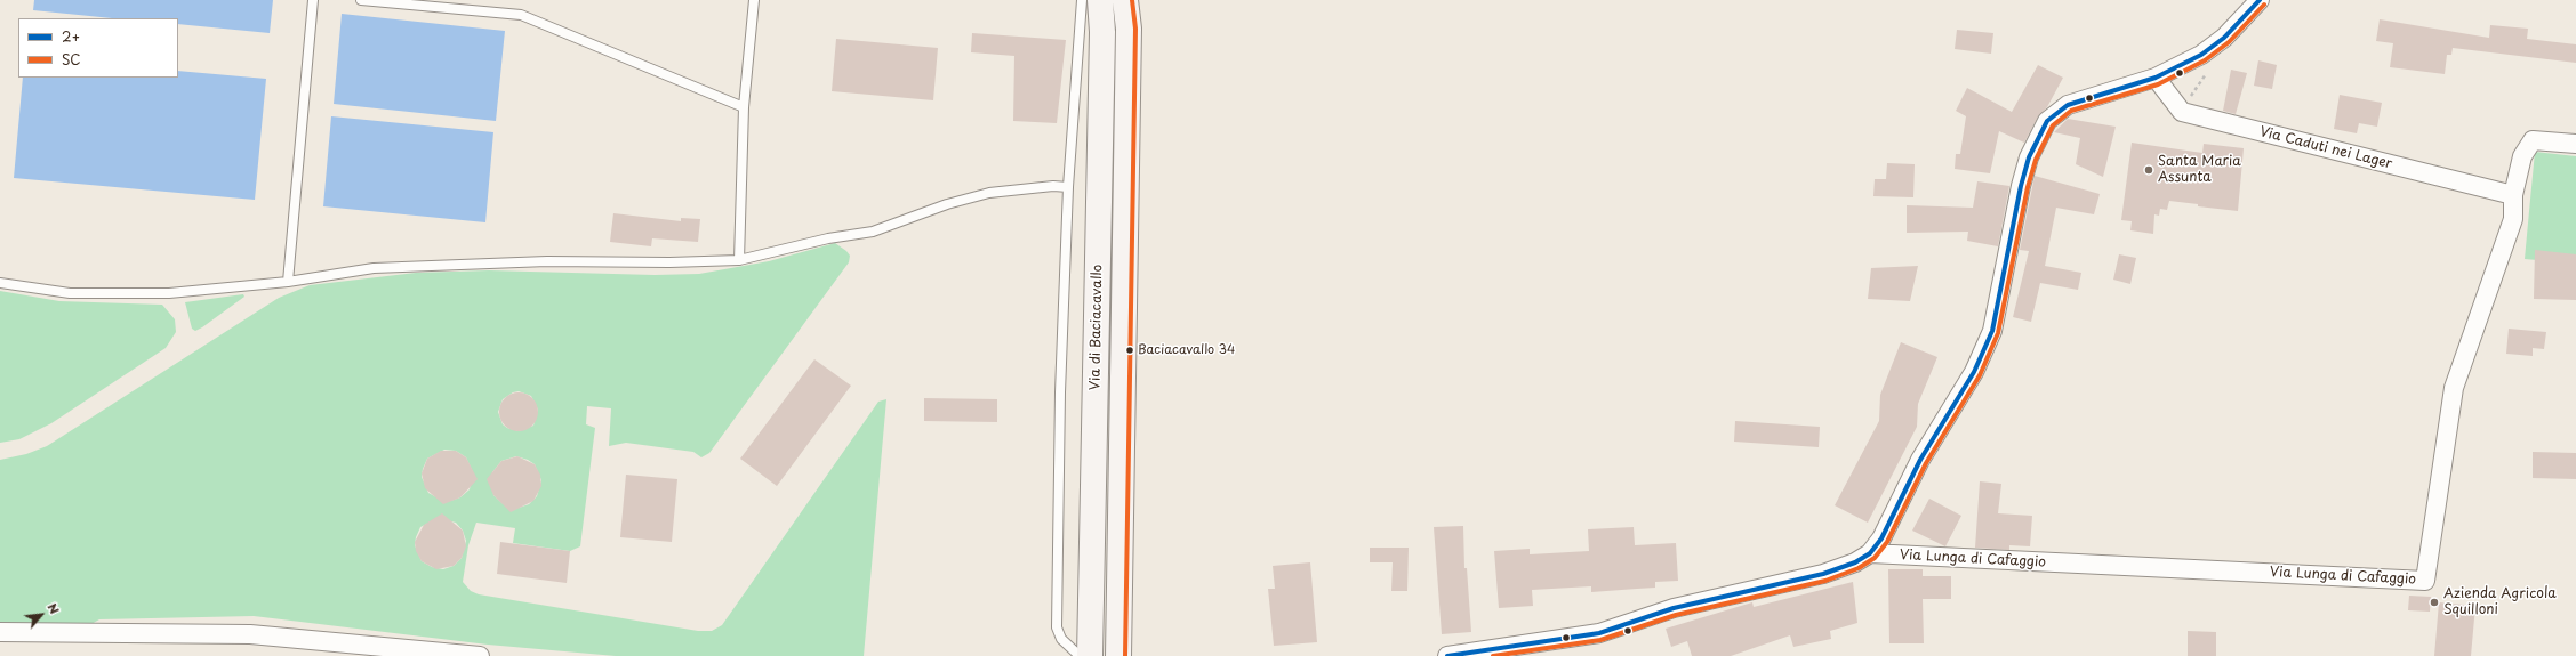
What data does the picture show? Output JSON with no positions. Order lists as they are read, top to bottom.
{
  "streets": {
    "main road": ["Via di Baciacavallo"],
    "street": ["Via Caduti nei Lager", "Via Lunga di Cafaggio"]
  },
  "crossings": [
    ["Via Caduti nei Lager", "Via Lunga di Cafaggio"]
  ],
  "places": ["Santa Maria Assunta", "Baciacavallo 34", "Azienda Agricola Squilloni"],
  "lines": ["transit line 2+", "transit line SC"],
  "legend": ["2+", "SC"],
  "north": "top right"
}
